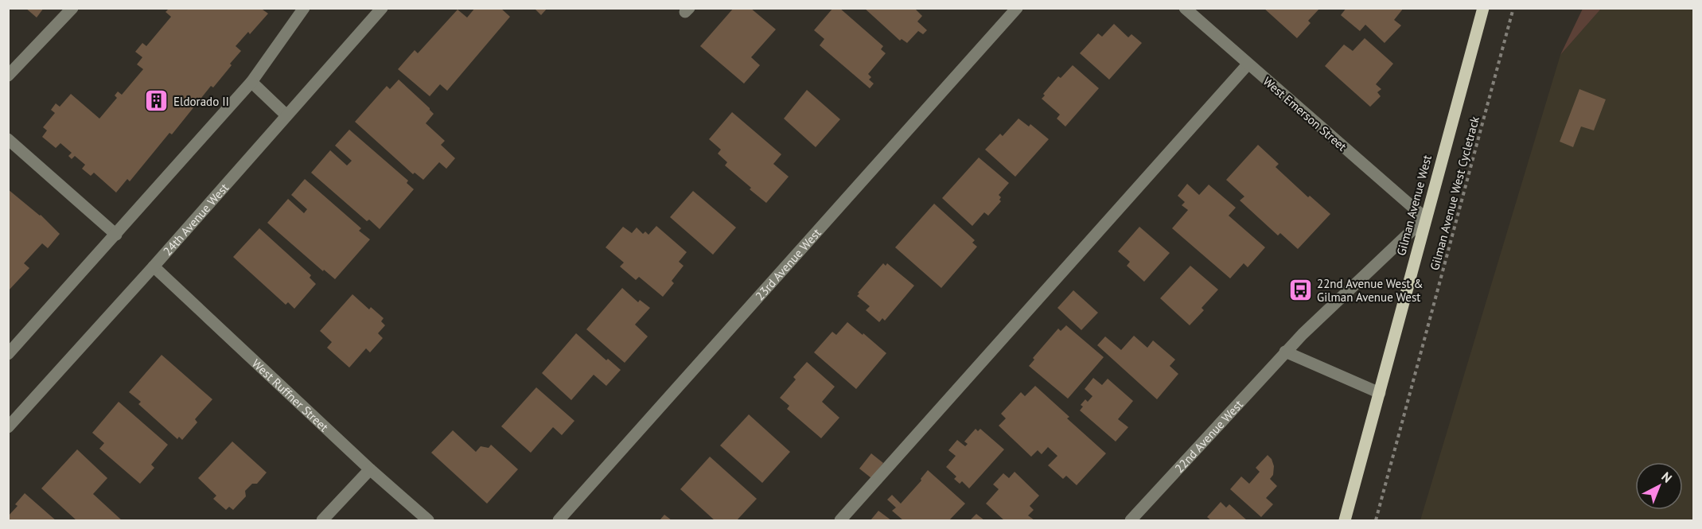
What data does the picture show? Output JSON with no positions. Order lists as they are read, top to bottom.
{
  "streets": {
    "main road": ["Gilman Avenue West"],
    "street": [
      "West Emerson Street",
      "24th Avenue West",
      "23rd Avenue West",
      "West Ruffner Street",
      "22nd Avenue West"
    ],
    "path": ["Gilman Avenue West Cycletrack"]
  },
  "crossings": [
    ["West Emerson Street", "Gilman Avenue West"],
    ["West Emerson Street", "22nd Avenue West"],
    ["Gilman Avenue West", "22nd Avenue West"],
    ["24th Avenue West", "West Ruffner Street"]
  ],
  "places": {
    "building": ["Eldorado II"],
    "bus stop": ["22nd Avenue West & Gilman Avenue West"]
  },
  "north": "top right"
}
